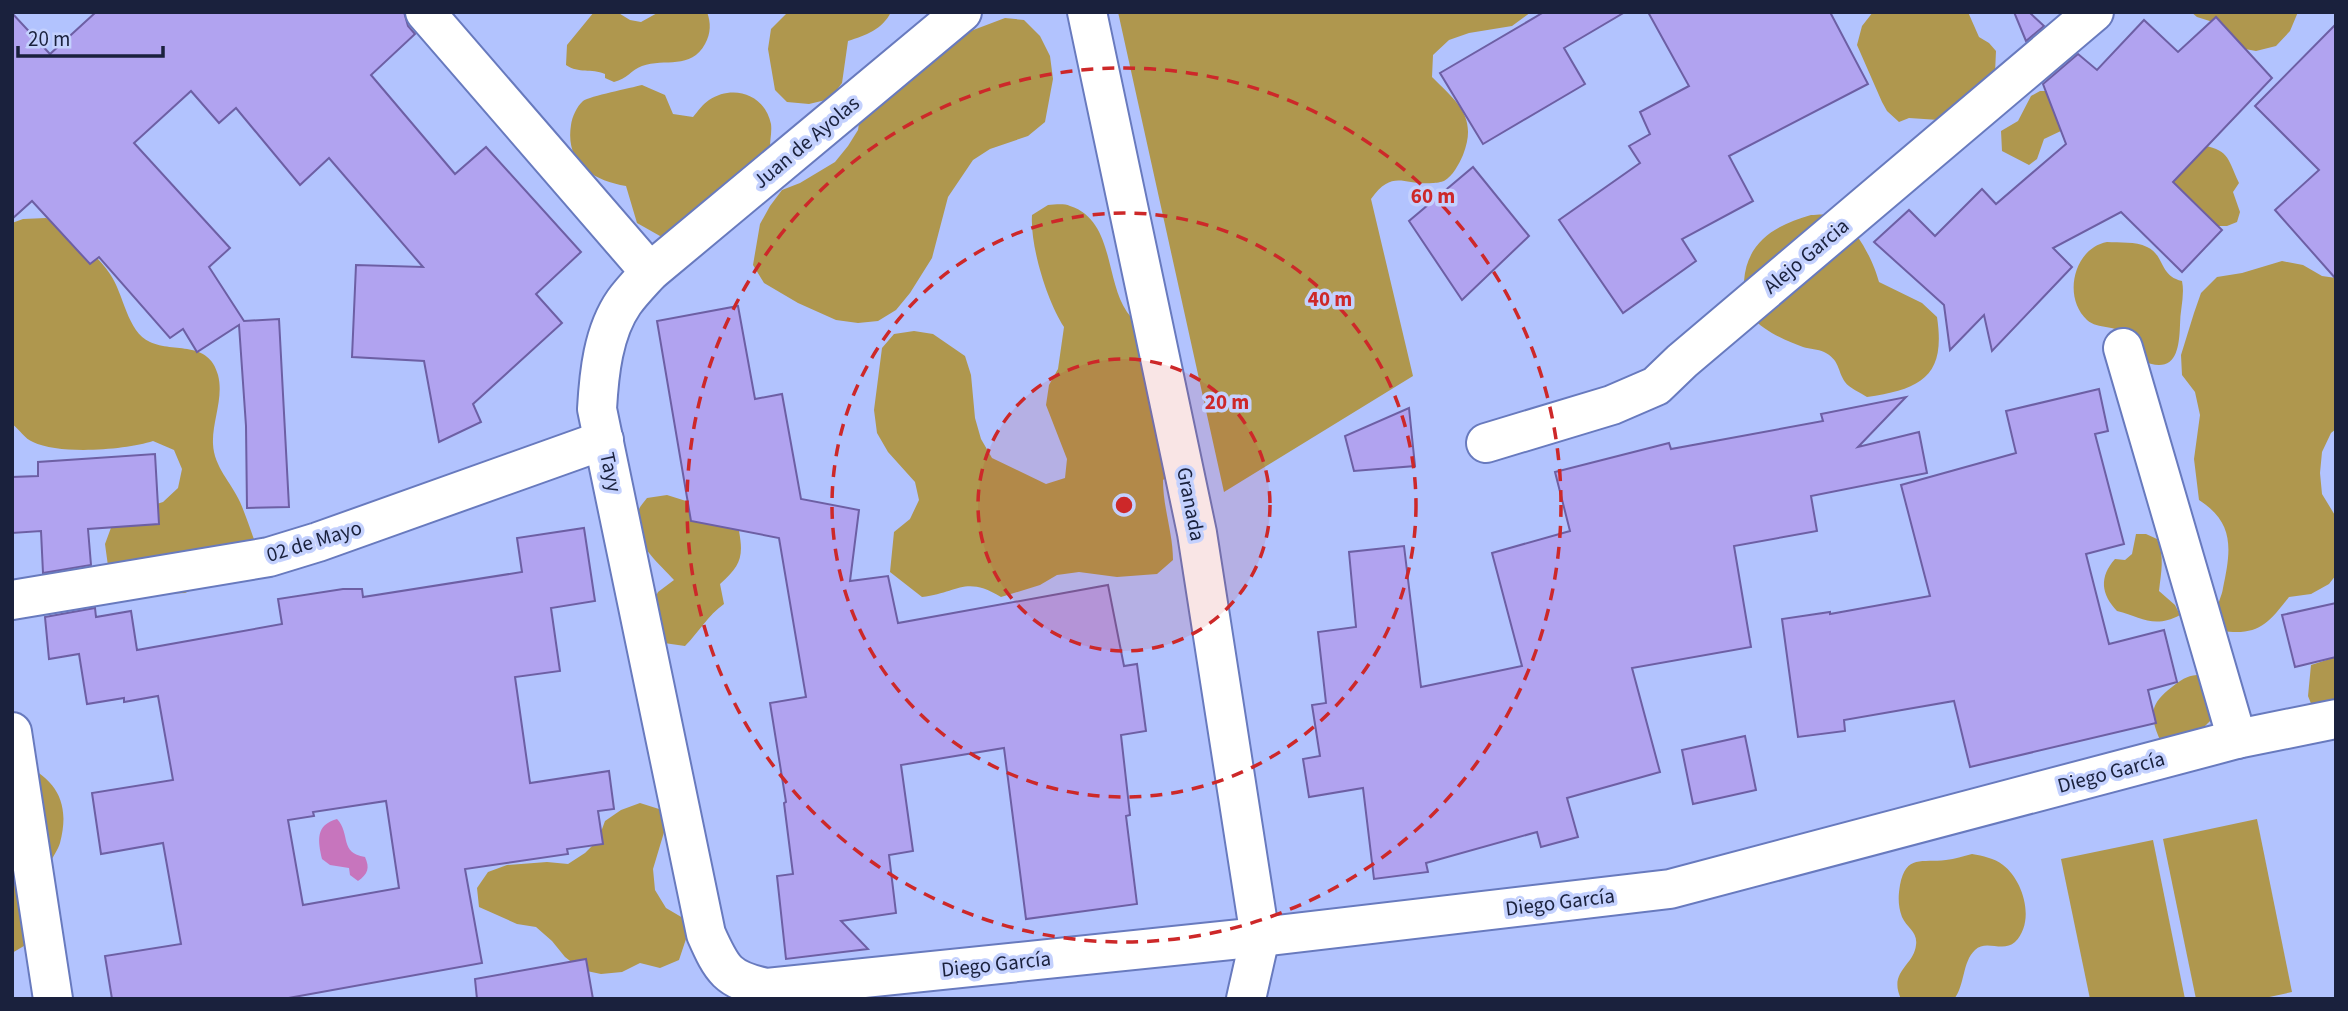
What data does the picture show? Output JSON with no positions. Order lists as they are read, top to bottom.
{
  "streets": {
    "street": [
      "Juan de Ayolas",
      "Alejo Garcia",
      "Tayy",
      "Granada",
      "02 de Mayo",
      "Diego García"
    ]
  },
  "crossings": [
    ["Juan de Ayolas", "Tayy"],
    ["Tayy", "02 de Mayo"],
    ["Tayy", "Diego García"],
    ["Granada", "Diego García"]
  ],
  "scale_bar": "20 m",
  "rings": ["60 m", "40 m", "20 m"]
}
